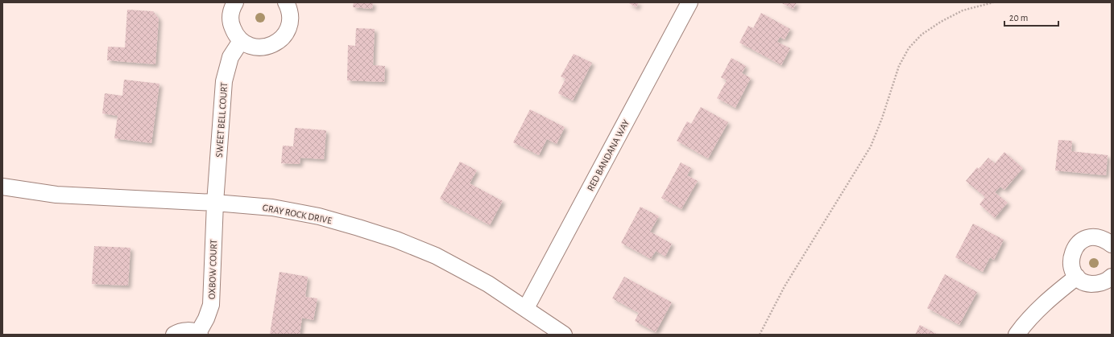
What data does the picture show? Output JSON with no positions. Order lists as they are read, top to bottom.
{
  "streets": {
    "street": [
      "SWEET BELL COURT",
      "RED BANDANA WAY",
      "GRAY ROCK DRIVE",
      "OXBOW COURT"
    ]
  },
  "crossings": [
    ["SWEET BELL COURT", "GRAY ROCK DRIVE"],
    ["SWEET BELL COURT", "OXBOW COURT"],
    ["RED BANDANA WAY", "GRAY ROCK DRIVE"],
    ["GRAY ROCK DRIVE", "OXBOW COURT"]
  ],
  "scale_bar": "20 m"
}
